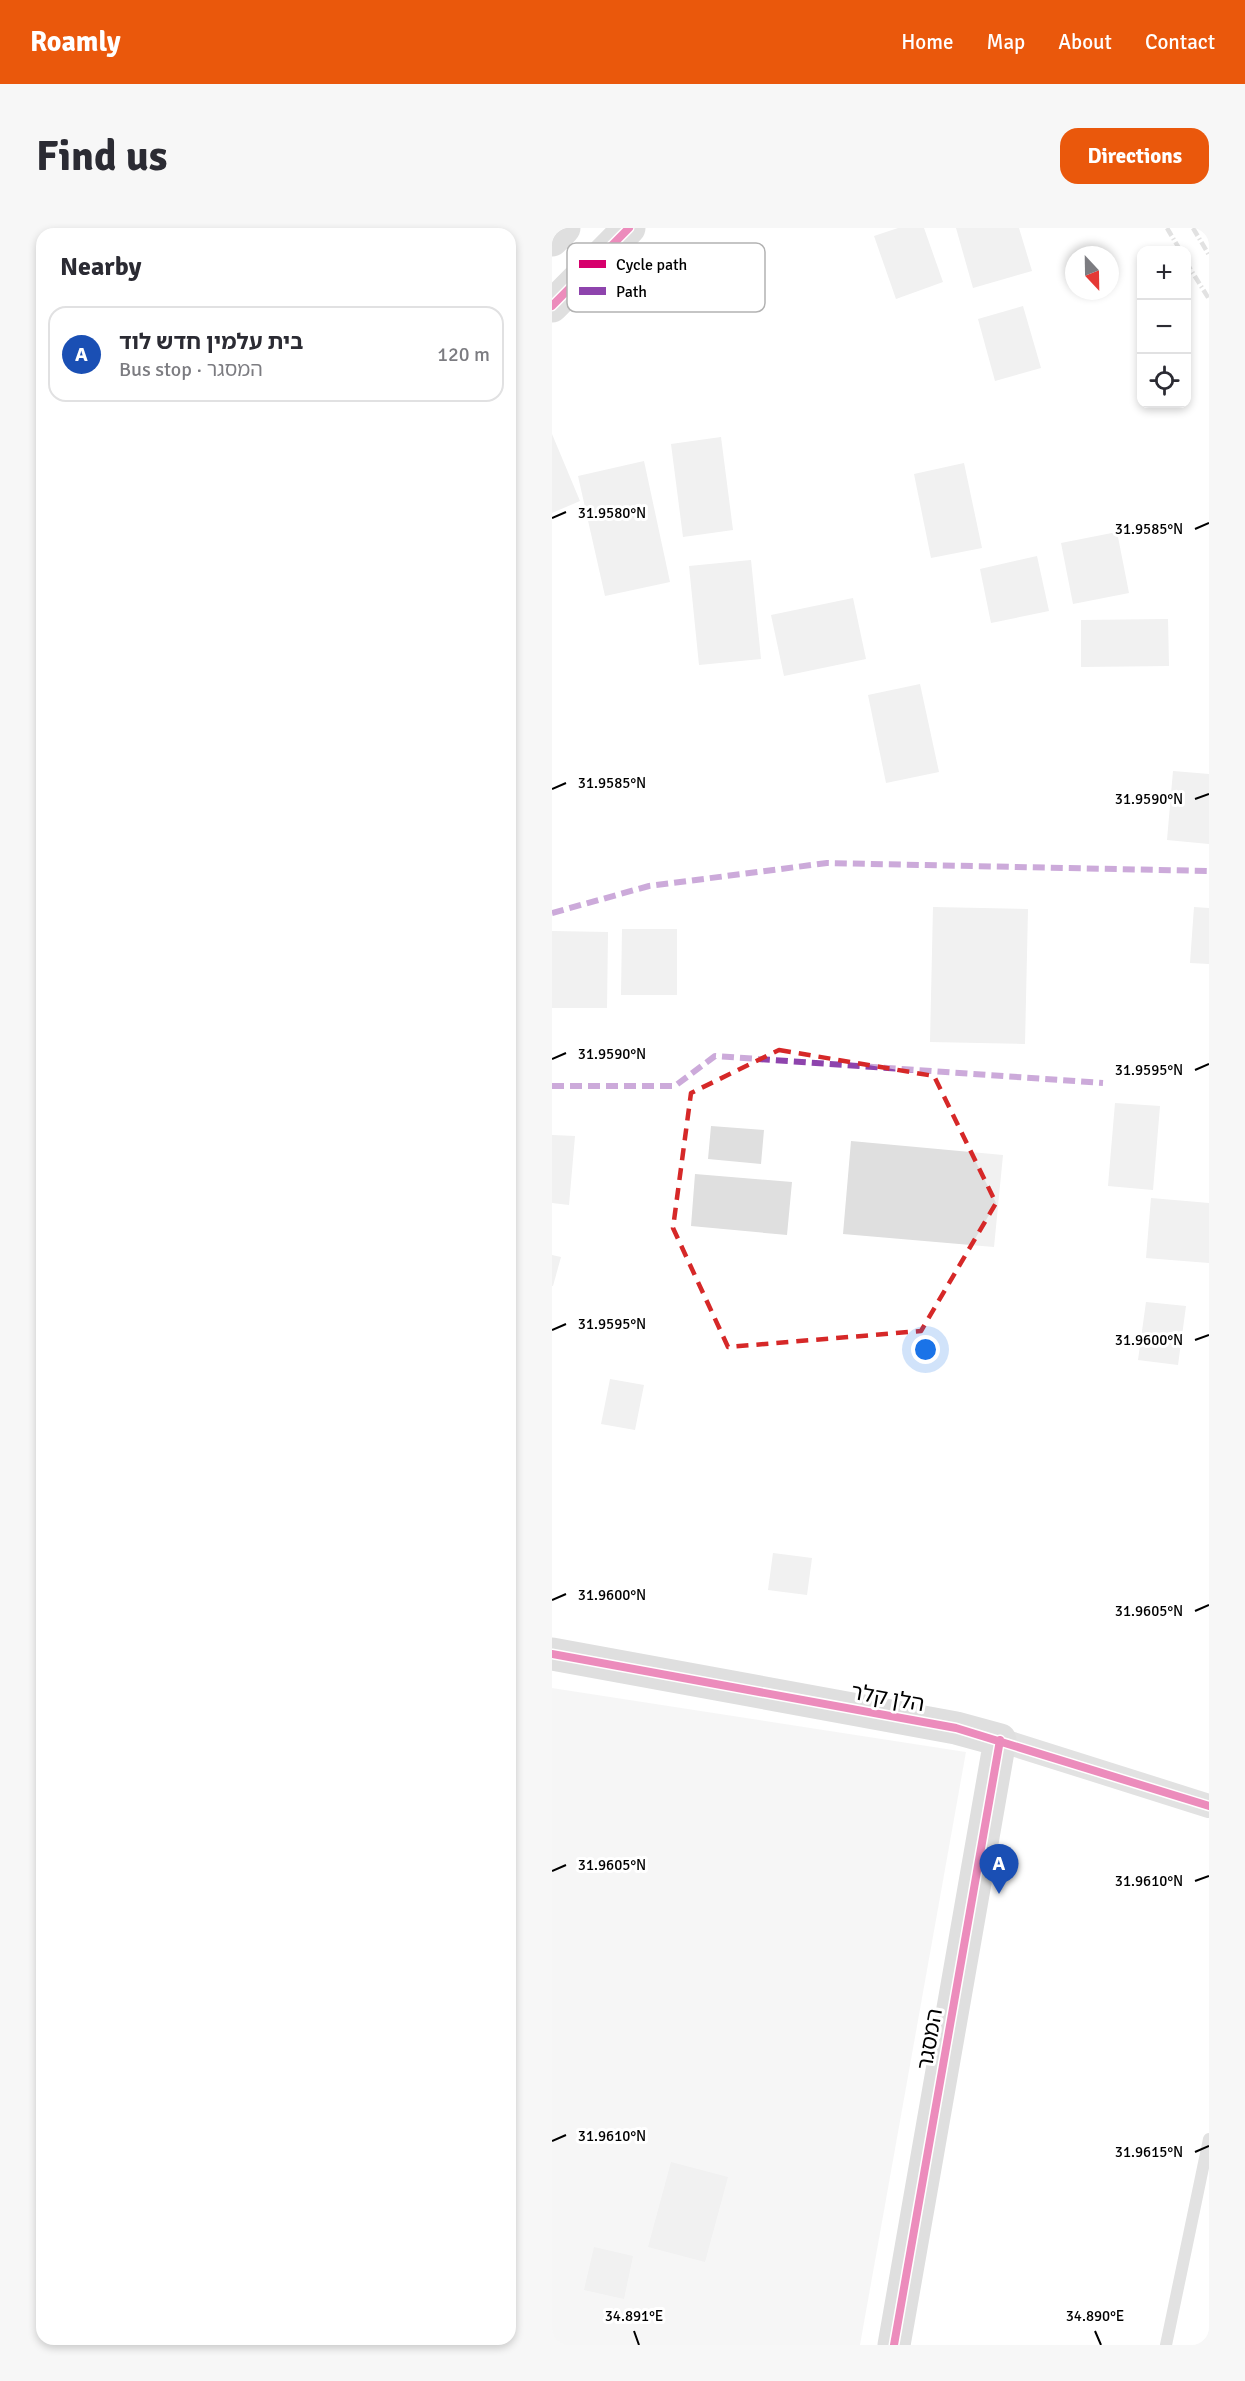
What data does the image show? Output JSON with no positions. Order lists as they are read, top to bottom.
{
  "streets": {
    "street": ["הלן קלר", "המסגר"]
  },
  "crossings": [
    ["הלן קלר", "המסגר"]
  ],
  "legend": ["Cycle path", "Path"],
  "north": "bottom",
  "page": {
    "header": "Roamly",
    "nav": [
      "Home",
      "Map",
      "About",
      "Contact"
    ],
    "buttons": "Directions",
    "title": "Find us",
    "heading": "Nearby",
    "map_buttons": ["+", "−"],
    "list": [
      {
        "mark": "A",
        "name": "בית עלמין חדש לוד",
        "note": "Bus stop · המסגר",
        "value": "120 m"
      }
    ],
    "pins": "A"
  },
  "coordinates": [
    "31.9580°N",
    "31.9585°N",
    "31.9590°N",
    "31.9595°N",
    "31.9600°N",
    "31.9605°N",
    "31.9610°N",
    "31.9615°N",
    "34.891°E",
    "34.890°E"
  ]
}
